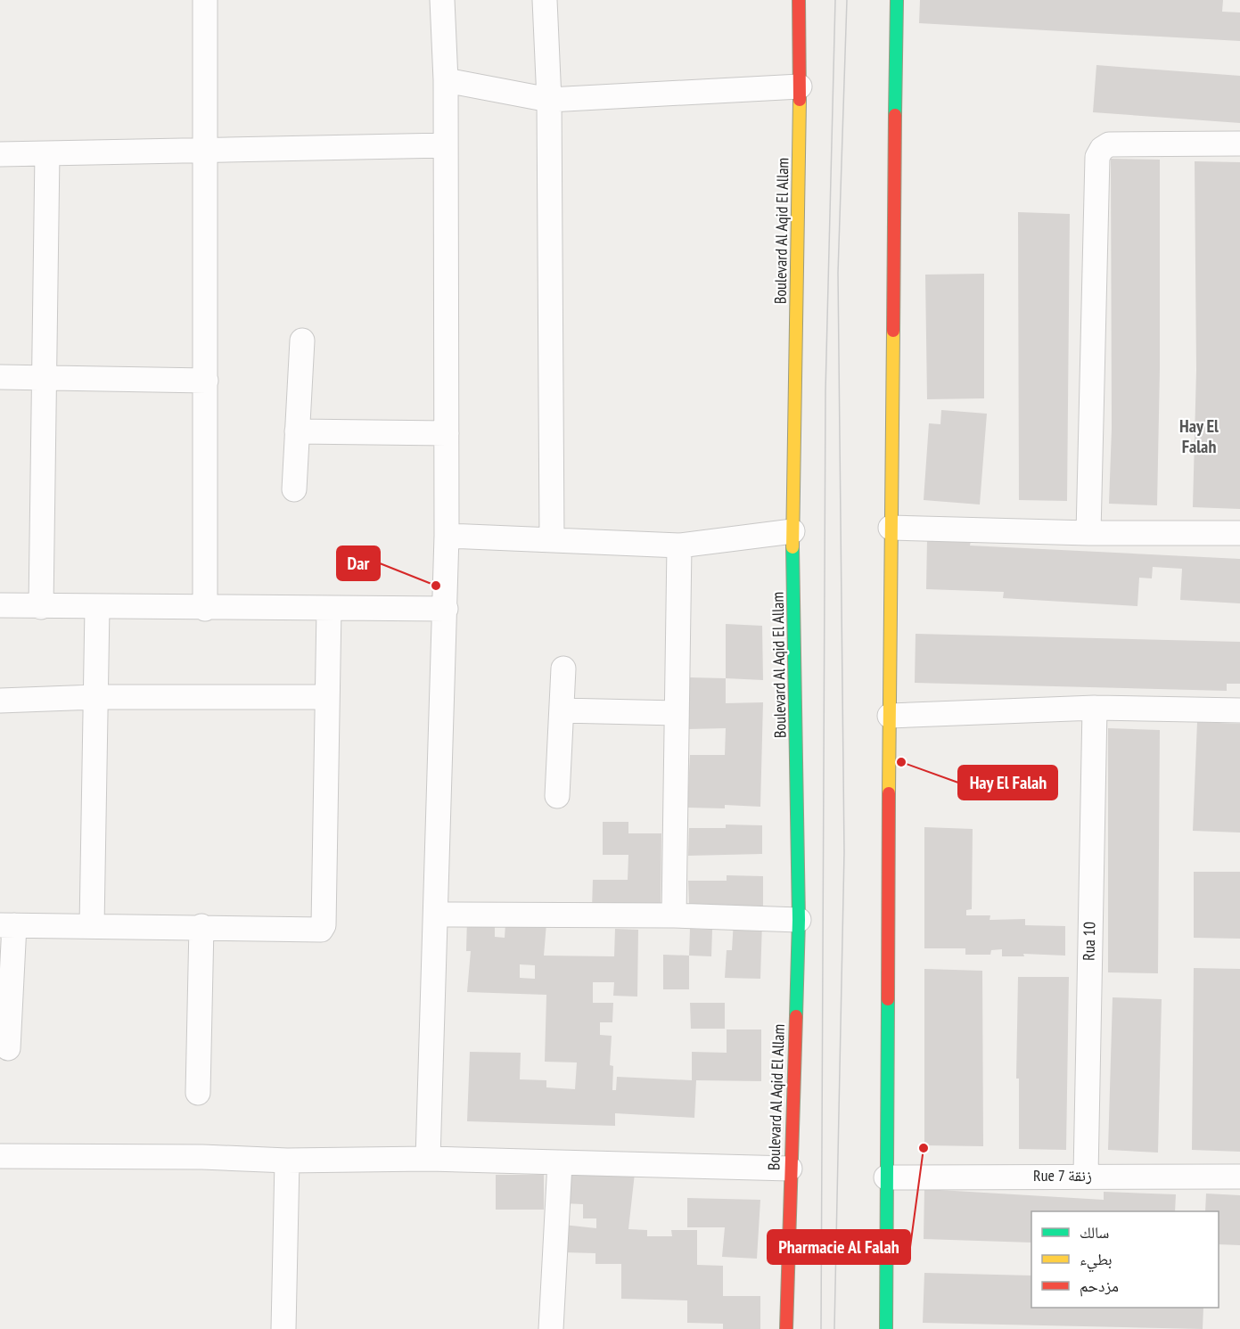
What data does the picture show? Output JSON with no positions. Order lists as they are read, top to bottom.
{
  "streets": {
    "main road": ["Boulevard Al Aqid El Allam"],
    "street": ["Rua 10", "Rue 7 زنقة"]
  },
  "crossings": [
    ["Rua 10", "Rue 7 زنقة"]
  ],
  "districts": ["Hay El Falah"],
  "places": ["Dar", "Hay El Falah", "Pharmacie Al Falah"],
  "legend": ["سالك", "بطيء", "مزدحم"]
}
